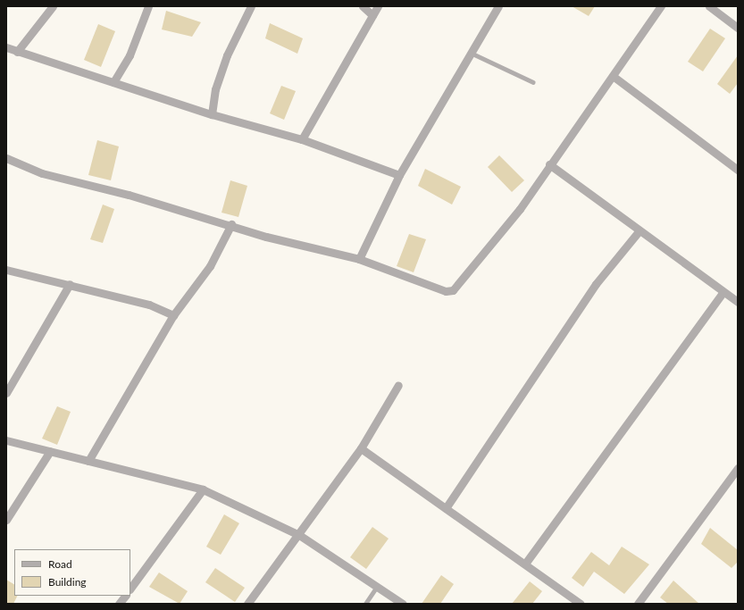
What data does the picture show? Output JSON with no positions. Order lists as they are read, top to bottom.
{
  "legend": ["Road", "Building"]
}
